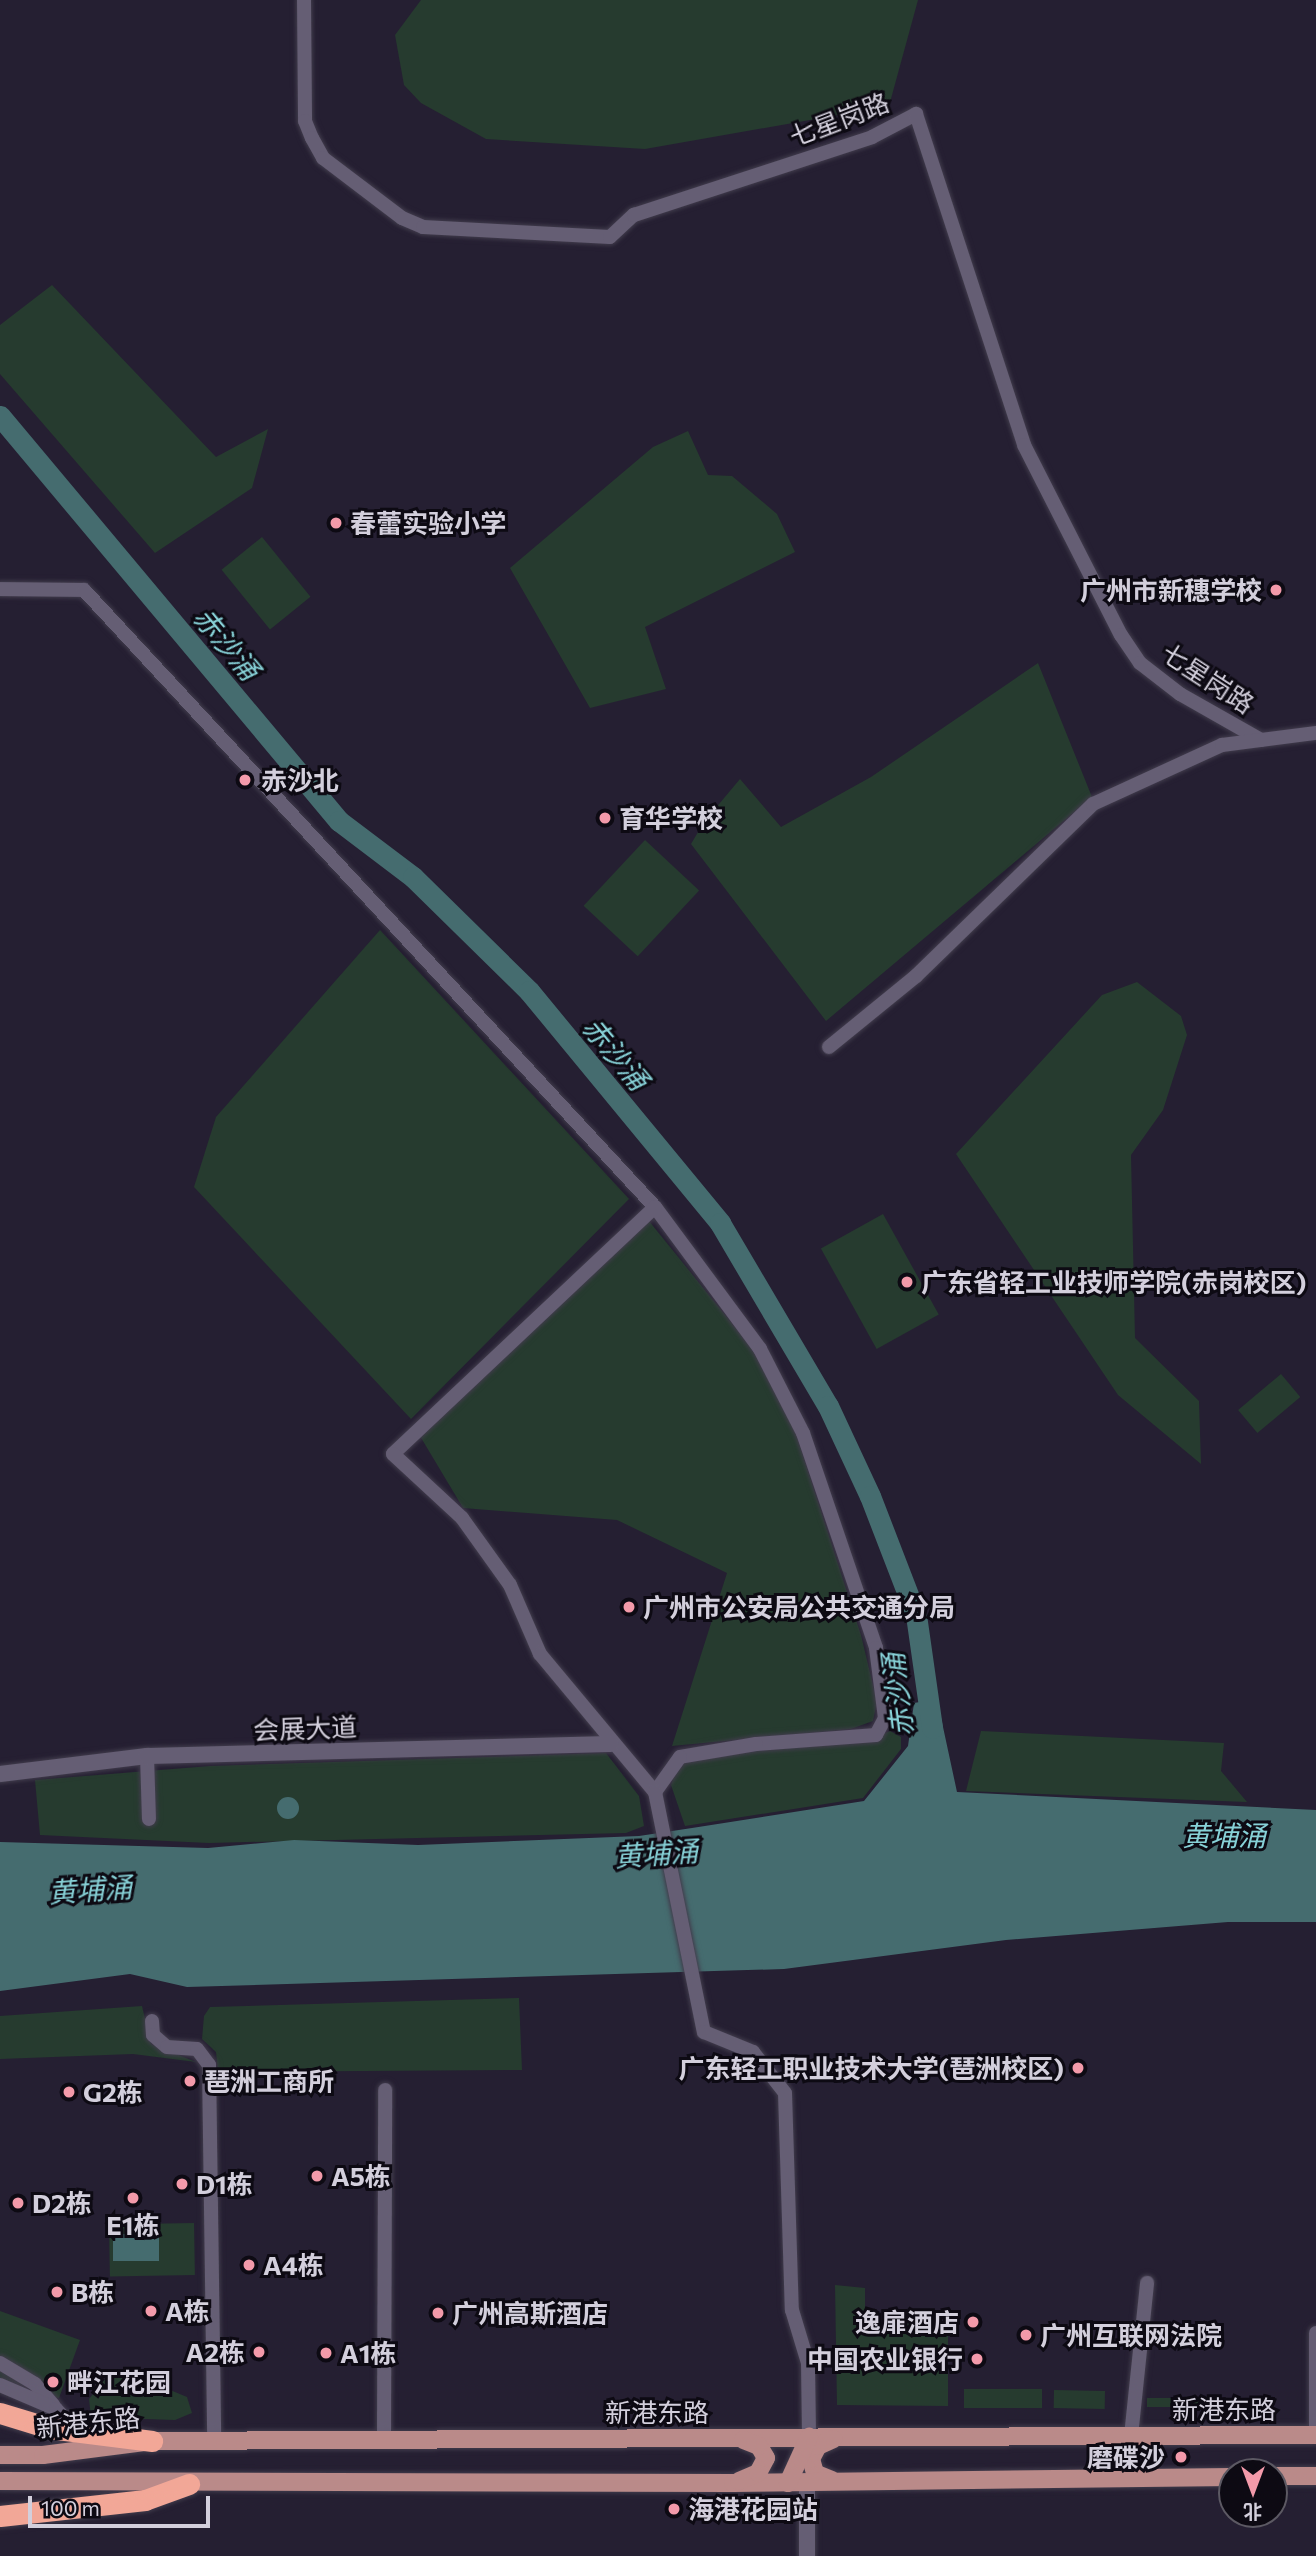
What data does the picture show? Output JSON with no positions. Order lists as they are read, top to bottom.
{
  "streets": {
    "main road": ["新港东路"],
    "street": ["七星岗路", "会展大道"]
  },
  "water": ["赤沙涌", "黄埔涌"],
  "places": [
    "春蕾实验小学",
    "广州市新穗学校",
    "赤沙北",
    "育华学校",
    "广东省轻工业技师学院(赤岗校区)",
    "广州市公安局公共交通分局",
    "广东轻工职业技术大学(琶洲校区)",
    "琶洲工商所",
    "G2栋",
    "A5栋",
    "D1栋",
    "E1栋",
    "D2栋",
    "A4栋",
    "B栋",
    "A栋",
    "广州高斯酒店",
    "逸扉酒店",
    "广州互联网法院",
    "A2栋",
    "A1栋",
    "中国农业银行",
    "畔江花园",
    "磨碟沙",
    "海港花园站"
  ],
  "scale_bar": "100 m",
  "north": "bottom"
}
